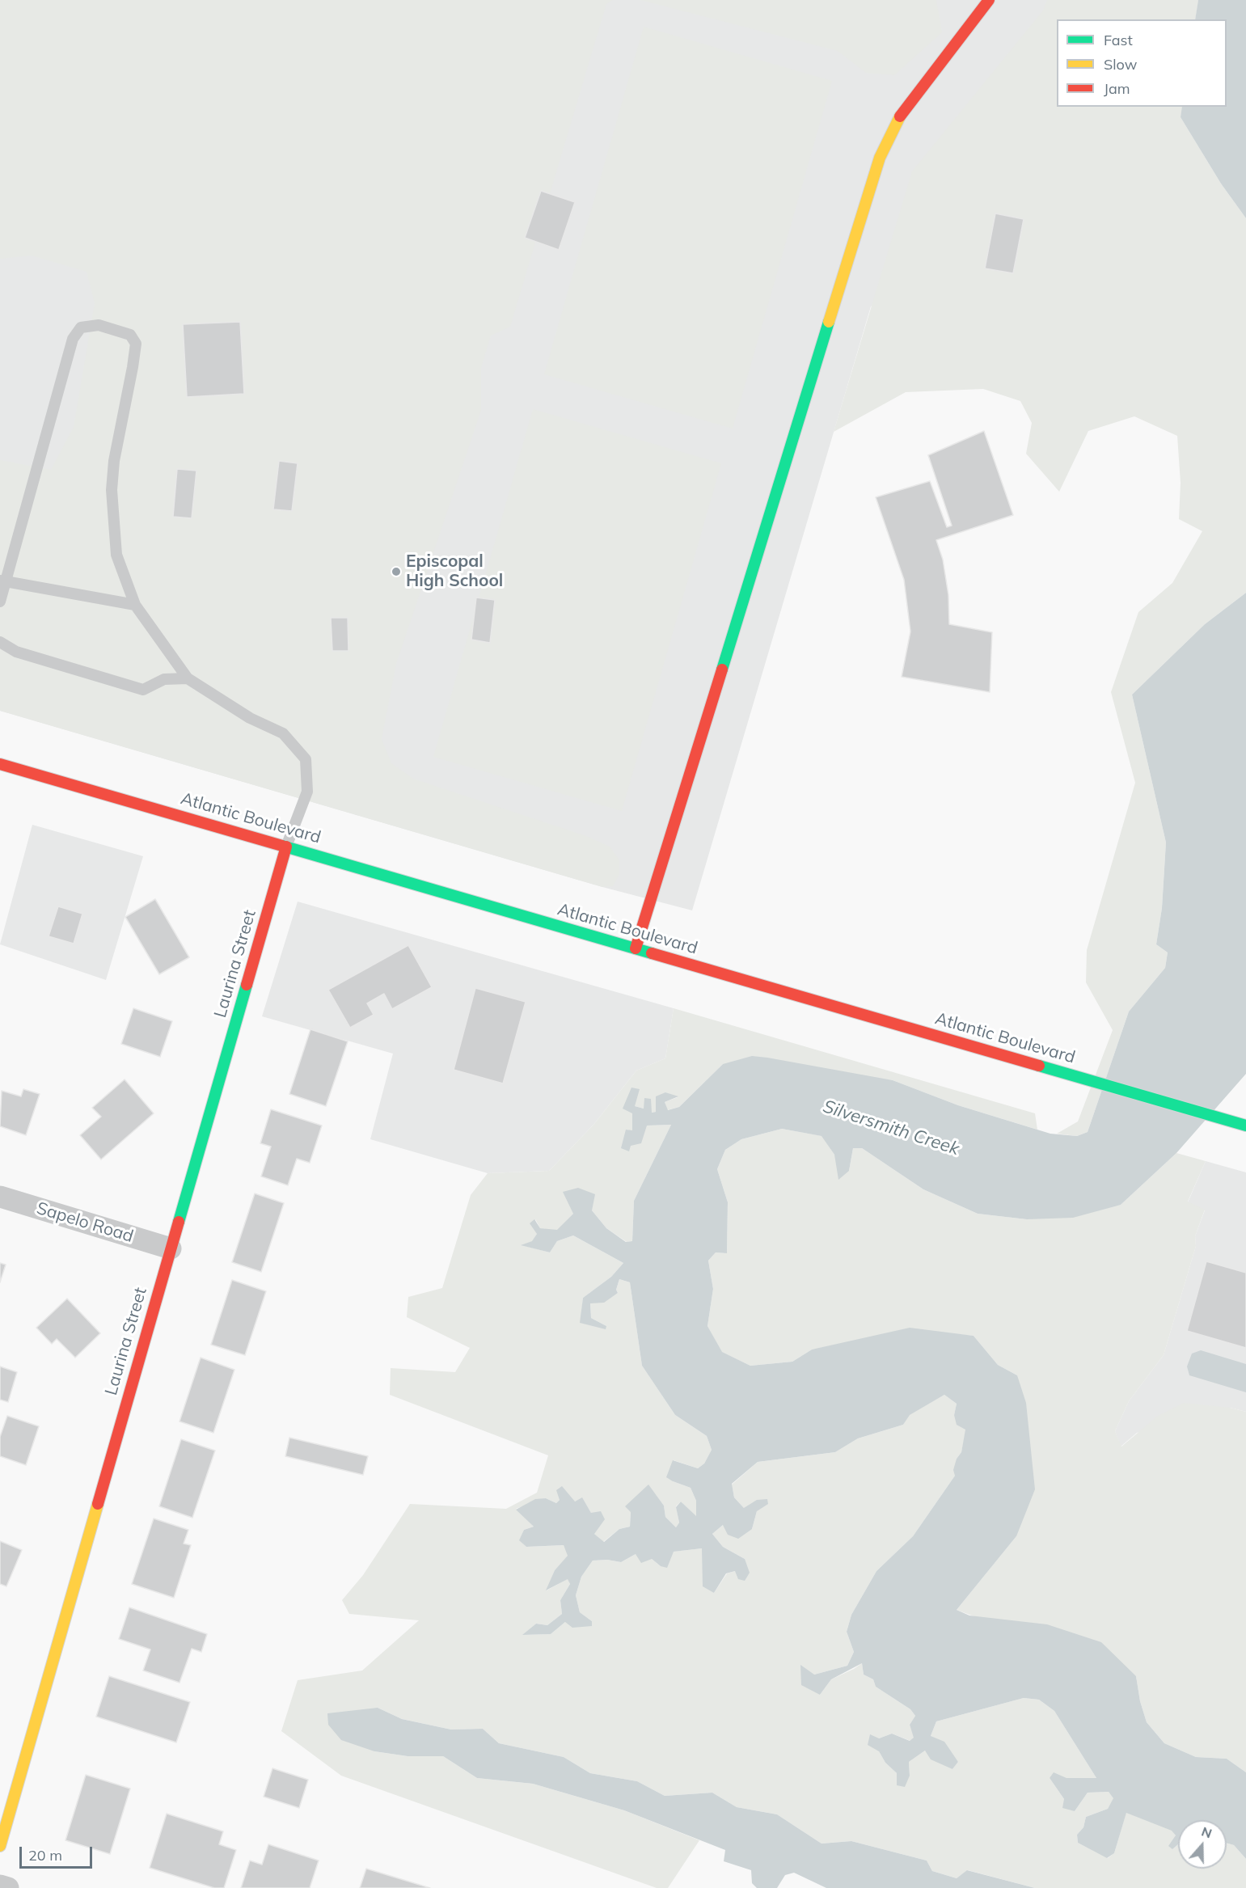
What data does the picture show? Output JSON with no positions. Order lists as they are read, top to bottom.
{
  "streets": {
    "street": ["Atlantic Boulevard", "Laurina Street", "Sapelo Road"]
  },
  "crossings": [
    ["Atlantic Boulevard", "Laurina Street"],
    ["Laurina Street", "Sapelo Road"]
  ],
  "water": ["Silversmith Creek"],
  "places": ["Episcopal High School"],
  "legend": ["Fast", "Slow", "Jam"],
  "scale_bar": "20 m",
  "north": "top"
}
